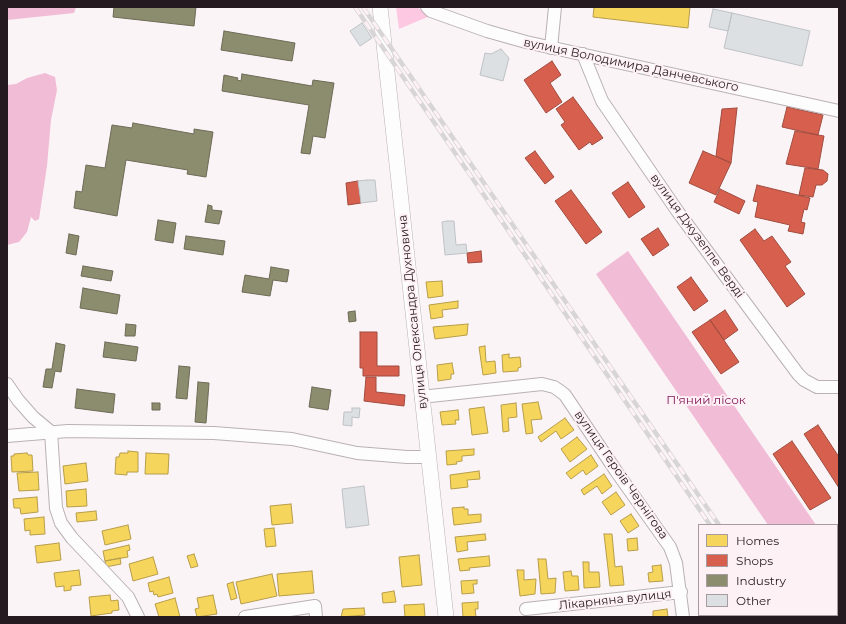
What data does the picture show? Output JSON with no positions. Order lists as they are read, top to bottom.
{
  "streets": {
    "main road": ["вулиця Олександра Духновича"],
    "street": [
      "вулиця Володимира Данчевського",
      "вулиця Джузеппе Верді",
      "вулиця Героїв Чернігова",
      "Лікарняна вулиця"
    ]
  },
  "crossings": [
    ["вулиця Володимира Данчевського", "вулиця Джузеппе Верді"],
    ["вулиця Олександра Духновича", "вулиця Героїв Чернігова"],
    ["вулиця Героїв Чернігова", "Лікарняна вулиця"]
  ],
  "parks": ["П'яний лісок"],
  "legend": [
    "Homes",
    "Shops",
    "Industry",
    "Other"
  ]
}
